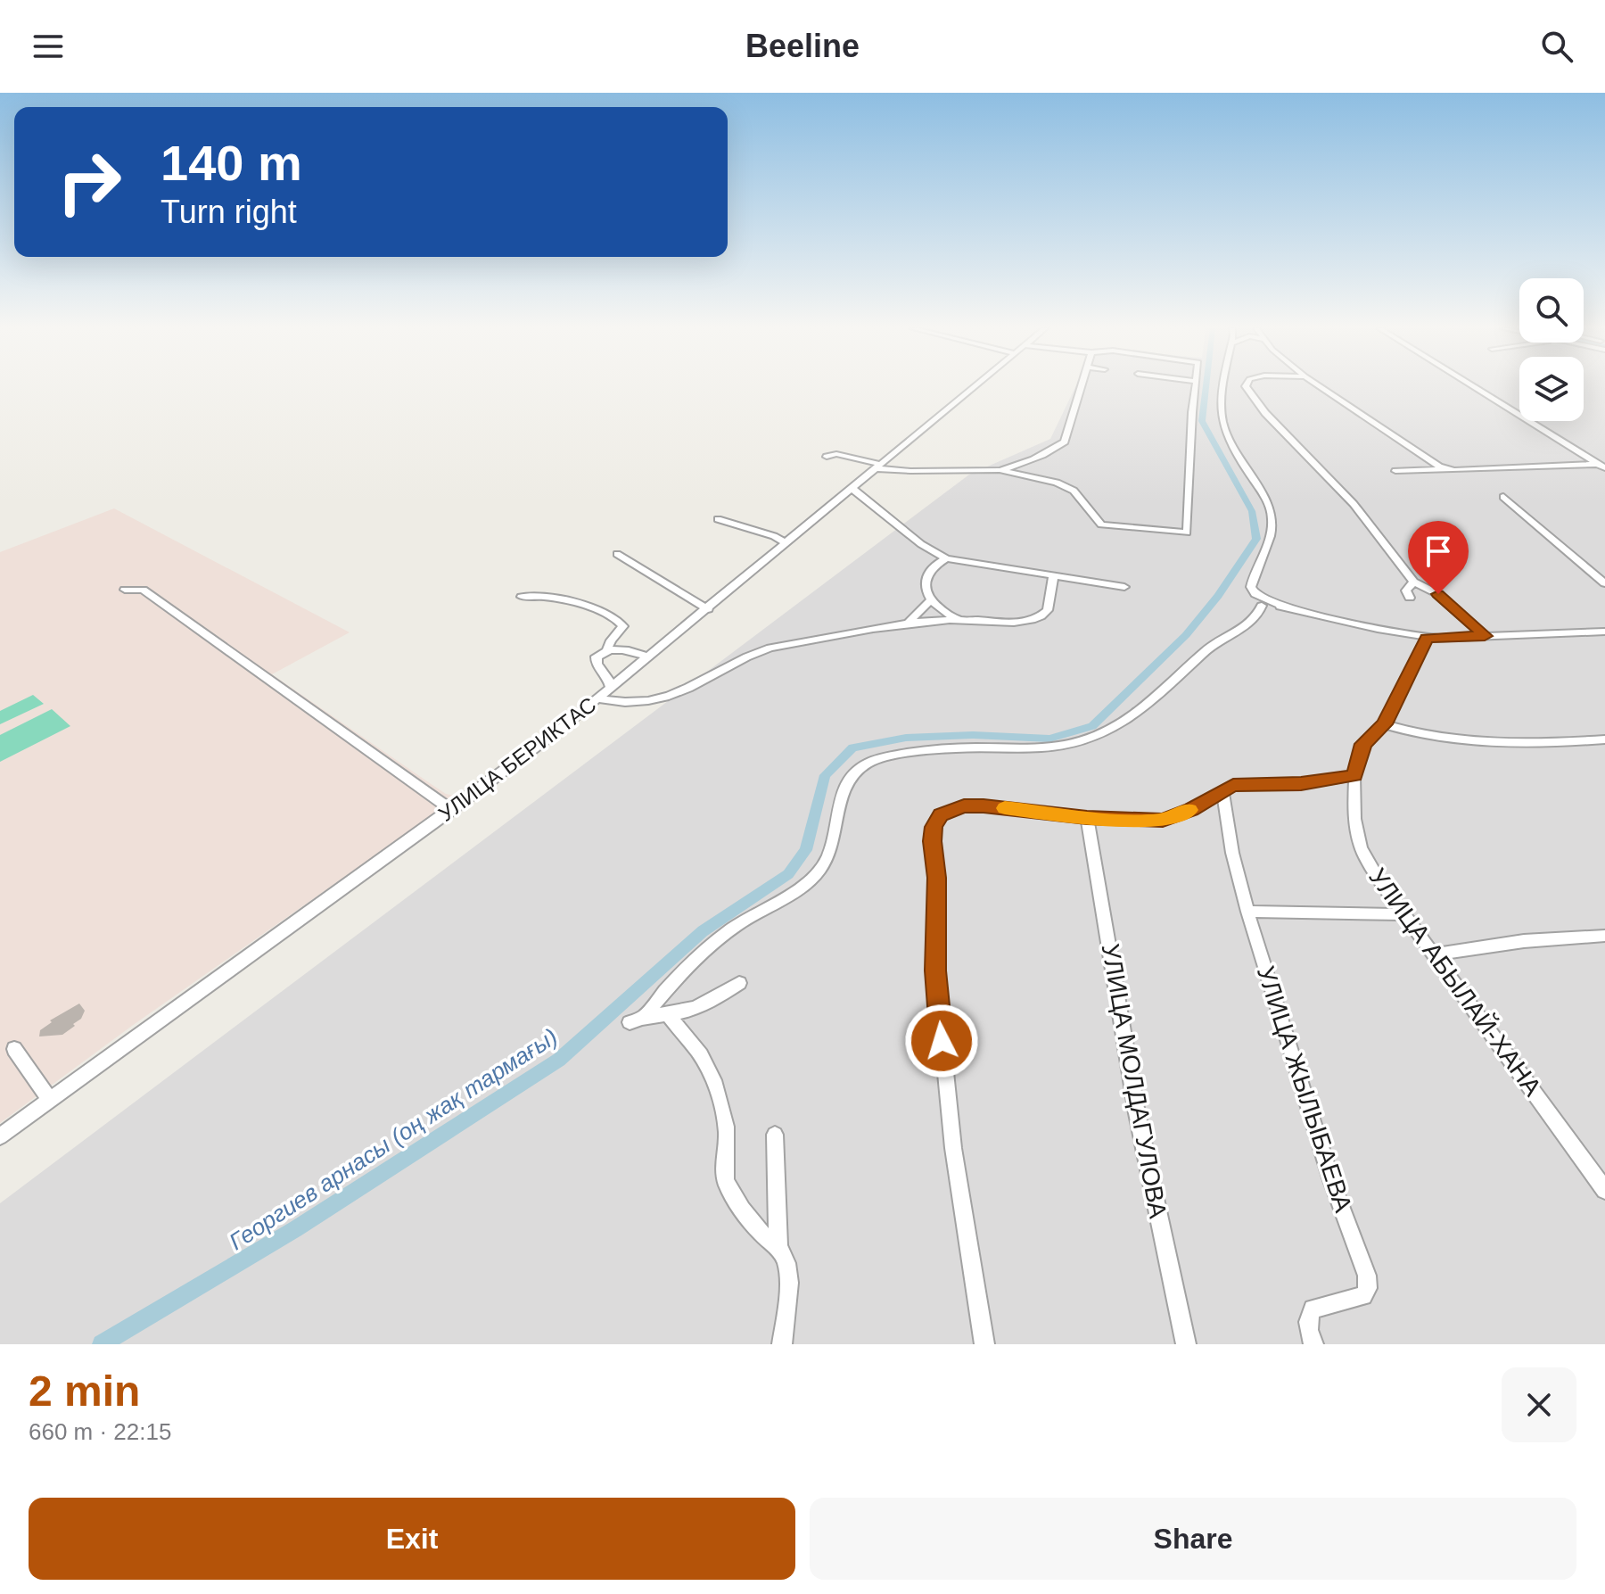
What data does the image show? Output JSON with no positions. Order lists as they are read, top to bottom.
{
  "streets": {
    "street": [
      "УЛИЦА БЕРИКТАС",
      "УЛИЦА АБЫЛАЙ-ХАНА",
      "УЛИЦА МОЛДАГУЛОВА",
      "УЛИЦА ЖЫЛЫБАЕВА"
    ]
  },
  "water": ["Георгиев арнасы (оң жақ тармағы)"],
  "page": {
    "header": "Beeline",
    "turn": ["140 m", "Turn right"],
    "heading": ["2 min", "660 m · 22:15"],
    "buttons": ["Exit", "Share"]
  }
}
